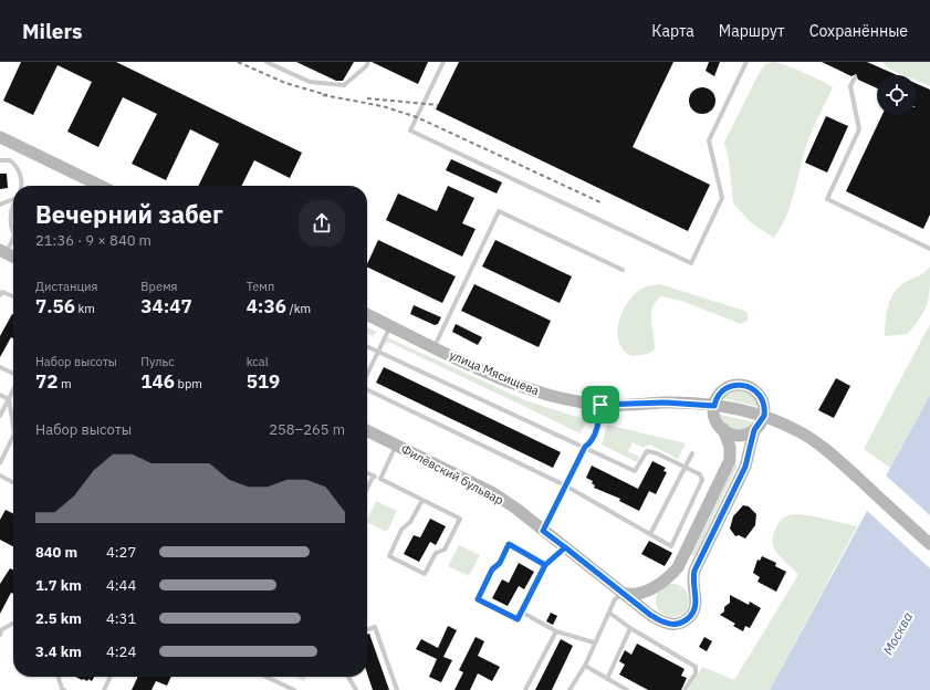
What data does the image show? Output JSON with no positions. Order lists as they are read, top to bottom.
{
  "streets": {
    "street": ["улица Мясищева", "Филёвский бульвар"]
  },
  "water": ["Москва"],
  "page": {
    "header": "Milers",
    "nav": ["Карта", "Маршрут", "Сохранённые"],
    "heading": ["Вечерний забег", "21:36 · 9 × 840 m"],
    "stats": [
      ["Дистанция", "7.56 km"],
      ["Время", "34:47"],
      ["Темп", "4:36 /km"],
      ["Набор высоты", "72 m"],
      ["Пульс", "146 bpm"],
      ["kcal", "519"]
    ],
    "chart": ["Набор высоты", "258–265 m"],
    "list": [
      {
        "name": "840 m",
        "note": "4:27"
      },
      {
        "name": "1.7 km",
        "note": "4:44"
      },
      {
        "name": "2.5 km",
        "note": "4:31"
      },
      {
        "name": "3.4 km",
        "note": "4:24"
      }
    ]
  }
}
